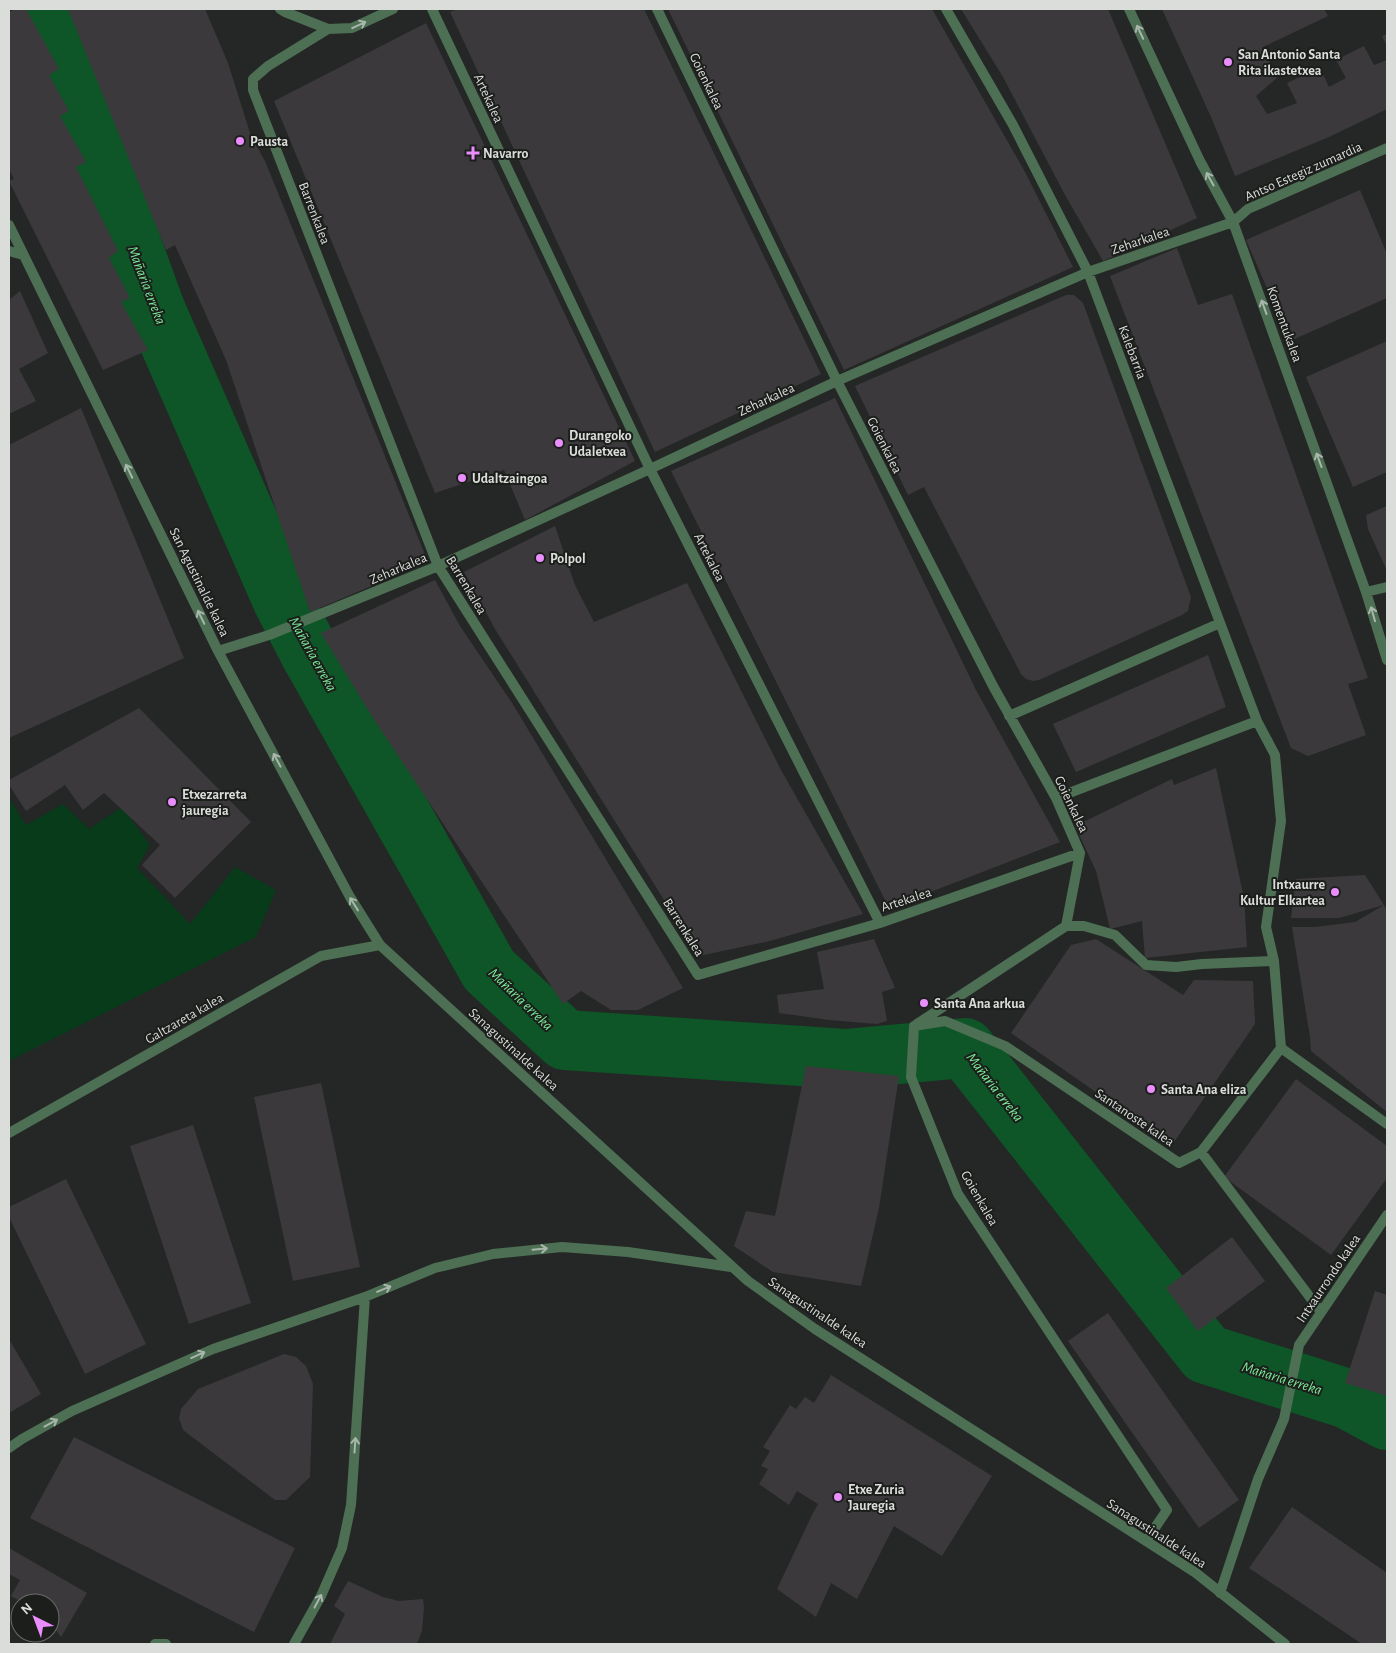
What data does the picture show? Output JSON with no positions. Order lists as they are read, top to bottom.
{
  "streets": {
    "street": [
      "Goienkalea",
      "Artekalea",
      "Antso Estegiz zumardia",
      "Barrenkalea",
      "Zeharkalea",
      "Komentukalea",
      "Kalebarria",
      "San Agustinalde kalea",
      "Galtzareta kalea",
      "Sanagustinalde kalea",
      "Santanoste kalea",
      "Intxaurrondo kalea"
    ]
  },
  "crossings": [
    ["Goienkalea", "Artekalea"],
    ["Goienkalea", "Zeharkalea"],
    ["Goienkalea", "Sanagustinalde kalea"],
    ["Goienkalea", "Santanoste kalea"],
    ["Artekalea", "Barrenkalea"],
    ["Artekalea", "Zeharkalea"],
    ["Antso Estegiz zumardia", "Zeharkalea"],
    ["Antso Estegiz zumardia", "Komentukalea"],
    ["Barrenkalea", "Zeharkalea"],
    ["Zeharkalea", "Komentukalea"],
    ["Zeharkalea", "Kalebarria"],
    ["Zeharkalea", "San Agustinalde kalea"],
    ["San Agustinalde kalea", "Galtzareta kalea"],
    ["San Agustinalde kalea", "Sanagustinalde kalea"],
    ["Galtzareta kalea", "Sanagustinalde kalea"],
    ["Sanagustinalde kalea", "Intxaurrondo kalea"]
  ],
  "one_way": ["Komentukalea", "San Agustinalde kalea"],
  "water": ["Mañaria erreka"],
  "places": {
    "other": [
      "San Antonio Santa Rita ikastetxea",
      "Pausta",
      "Durangoko Udaletxea",
      "Udaltzaingoa",
      "Polpol",
      "Etxezarreta jauregia",
      "Intxaurre Kultur Elkartea",
      "Santa Ana arkua",
      "Santa Ana eliza",
      "Etxe Zuria Jauregia"
    ],
    "health": ["Navarro"]
  },
  "north": "top left"
}
